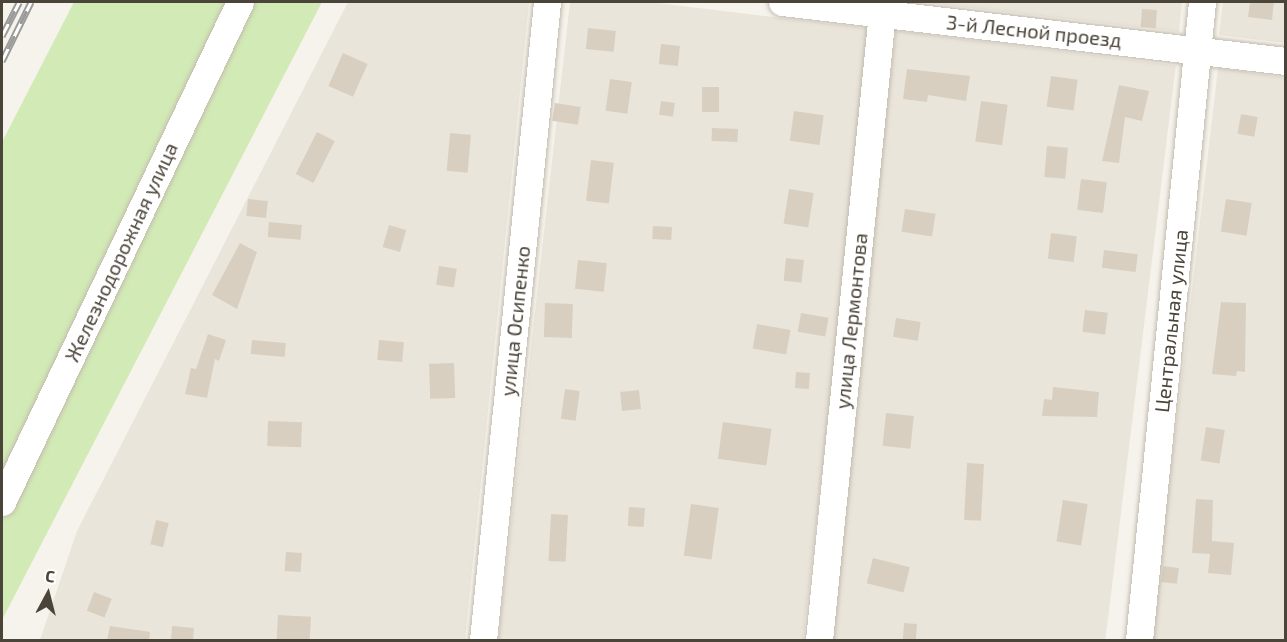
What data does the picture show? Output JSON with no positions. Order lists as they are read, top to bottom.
{
  "streets": {
    "street": [
      "3-й Лесной проезд",
      "Железнодорожная улица",
      "улица Осипенко",
      "улица Лермонтова",
      "Центральная улица"
    ]
  },
  "crossings": [
    ["3-й Лесной проезд", "улица Лермонтова"],
    ["3-й Лесной проезд", "Центральная улица"]
  ],
  "north": "top"
}
